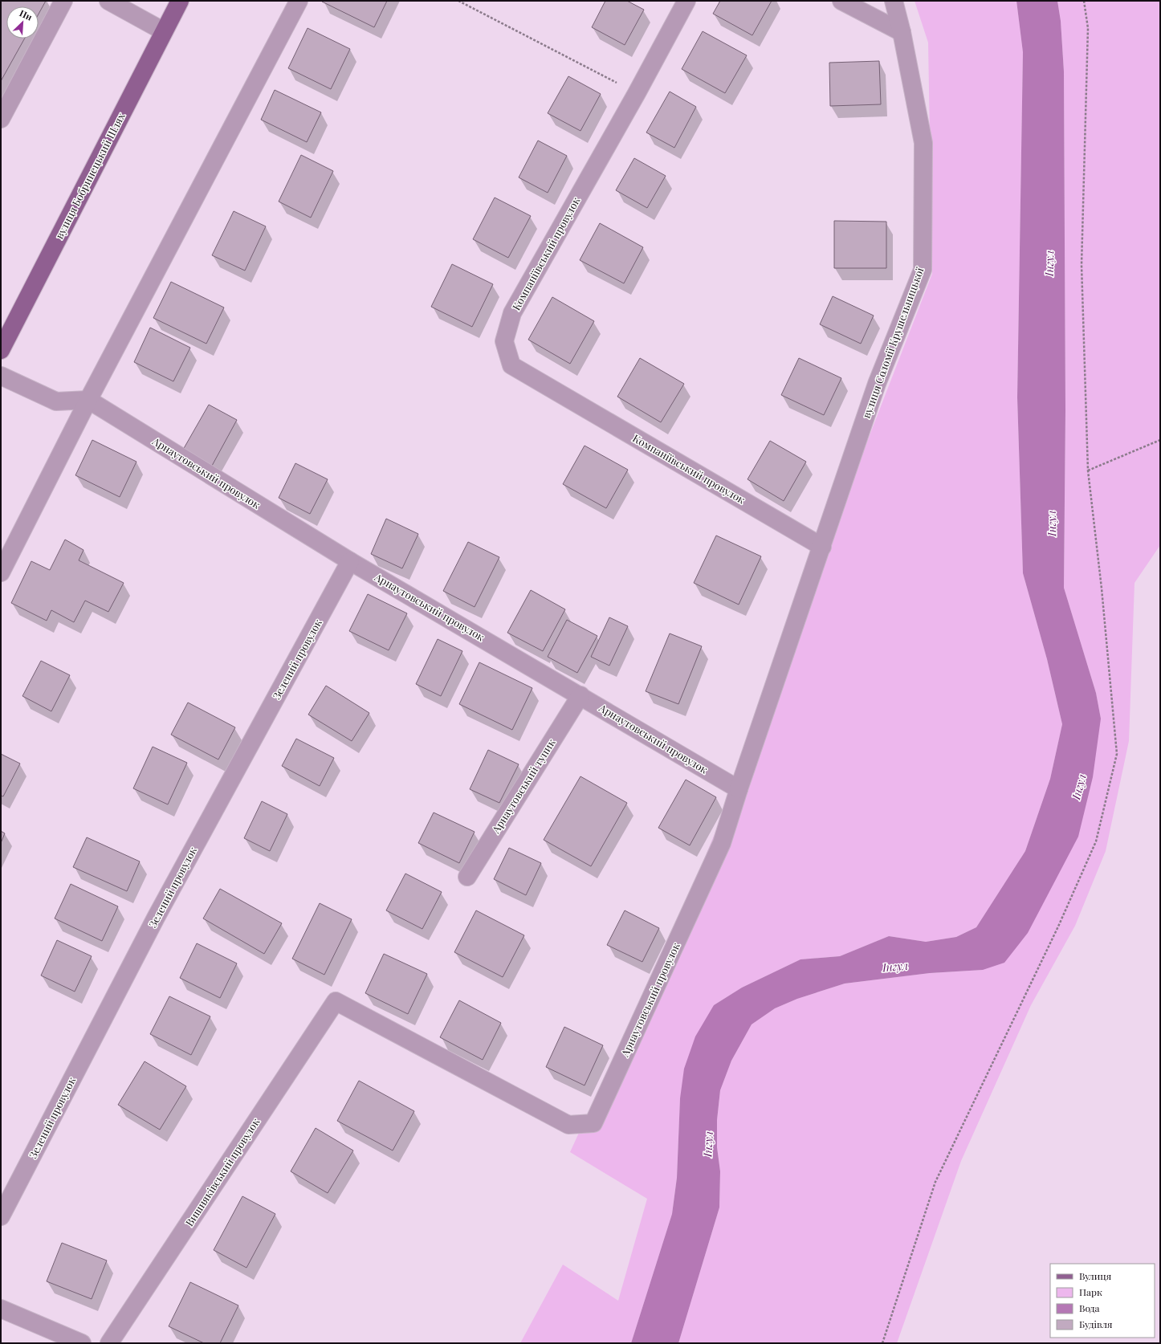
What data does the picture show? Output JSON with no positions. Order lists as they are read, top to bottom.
{
  "streets": {
    "main road": ["вулиця Бобринецький Шлях"],
    "street": [
      "Компаніївський провулок",
      "вулиця Соломії Крушельницької",
      "Арнаутовський провулок",
      "Зелений провулок",
      "Арнаутовський тупик",
      "Вишняківський провулок"
    ]
  },
  "crossings": [
    ["Компаніївський провулок", "вулиця Соломії Крушельницької"],
    ["вулиця Соломії Крушельницької", "Арнаутовський провулок"],
    ["Арнаутовський провулок", "Зелений провулок"],
    ["Арнаутовський провулок", "Арнаутовський тупик"],
    ["Арнаутовський провулок", "Вишняківський провулок"]
  ],
  "water": ["Інгул"],
  "legend": [
    "Вулиця",
    "Парк",
    "Вода",
    "Будівля"
  ],
  "north": "top right"
}
